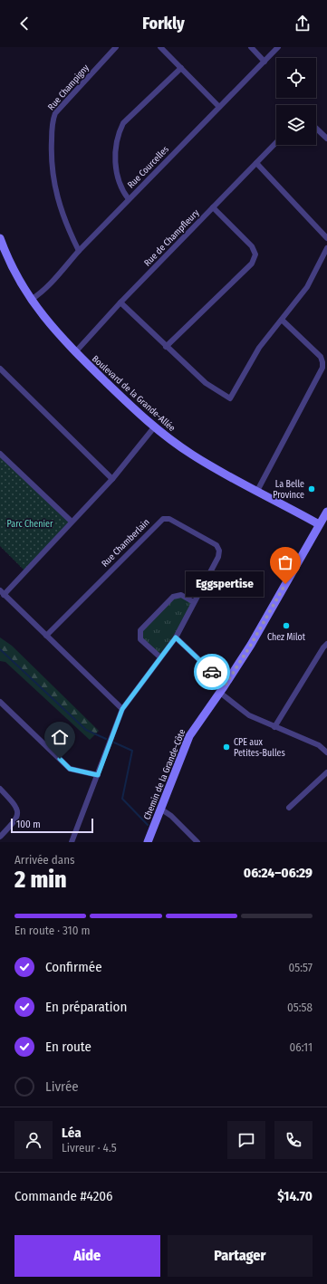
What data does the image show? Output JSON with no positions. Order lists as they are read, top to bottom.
{
  "streets": {
    "street": [
      "Rue Champigny",
      "Rue Courcelles",
      "Rue de Champfleury",
      "Boulevard de la Grande-Allée",
      "Rue Chamberlain",
      "Chemin de la Grande-Côte"
    ]
  },
  "crossings": [
    ["Rue Champigny", "Rue Courcelles"],
    ["Rue Courcelles", "Boulevard de la Grande-Allée"],
    ["Rue de Champfleury", "Boulevard de la Grande-Allée"],
    ["Boulevard de la Grande-Allée", "Chemin de la Grande-Côte"]
  ],
  "parks": ["Parc Chenier"],
  "places": [
    "La Belle Province",
    "Eggspertise",
    "Chez Milot",
    "CPE aux Petites-Bulles"
  ],
  "scale_bar": "100 m",
  "page": {
    "header": "Forkly",
    "bubble": "Eggspertise",
    "scale": "100 m",
    "heading": ["2 min", "Arrivée dans", "06:24–06:29"],
    "panel": [
      "Léa",
      "Livreur · 4.5",
      "Commande #4206",
      "$14.70"
    ],
    "bar": "En route · 310 m",
    "list": [
      ["Confirmée", "05:57"],
      ["En préparation", "05:58"],
      ["En route", "06:11"],
      "Livrée"
    ],
    "buttons": ["Aide", "Partager"]
  }
}
